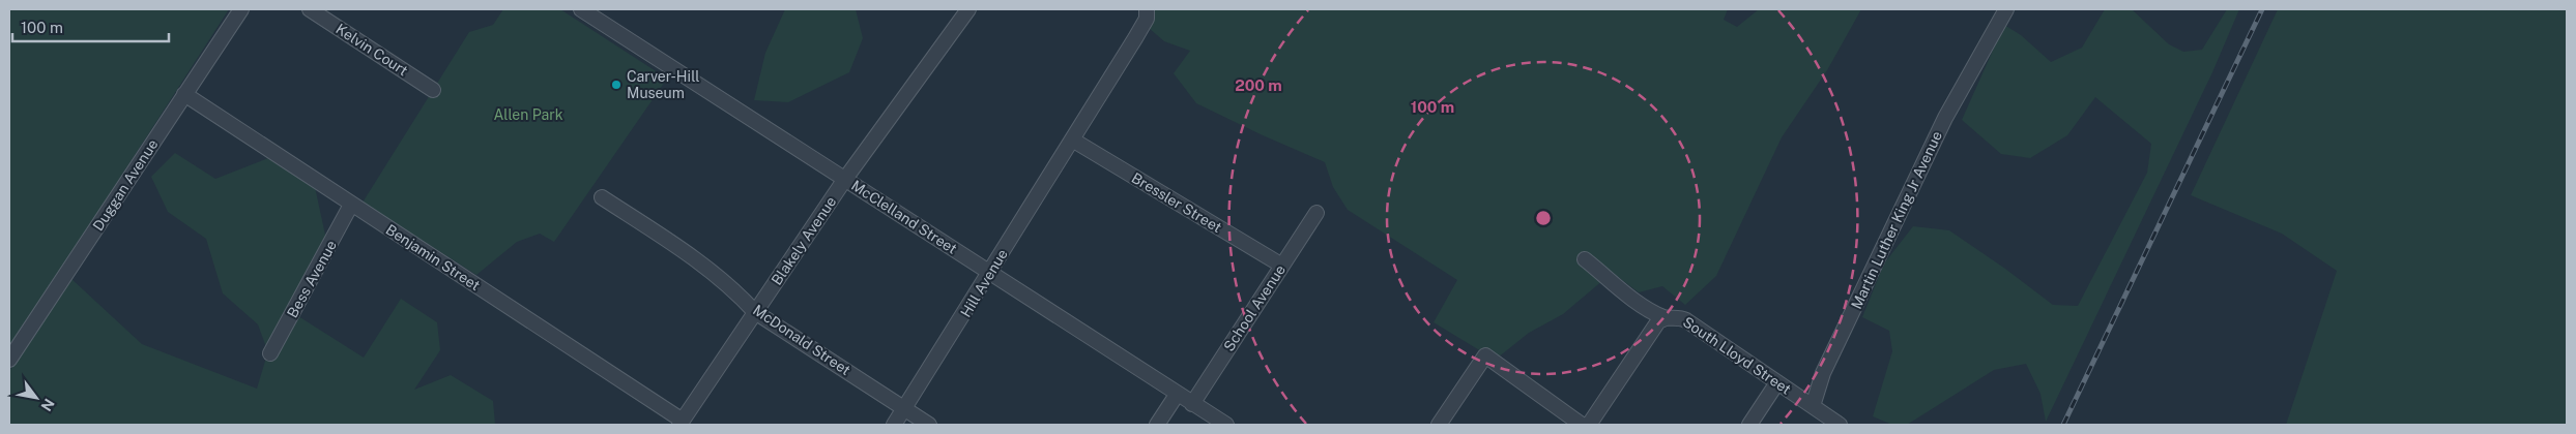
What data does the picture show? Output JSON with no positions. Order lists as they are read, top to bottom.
{
  "streets": {
    "street": [
      "Kelvin Court",
      "Duggan Avenue",
      "Bressler Street",
      "McClelland Street",
      "Martin Luther King Jr Avenue",
      "Blakely Avenue",
      "Benjamin Street",
      "Bess Avenue",
      "Hill Avenue",
      "School Avenue",
      "McDonald Street",
      "South Lloyd Street"
    ]
  },
  "crossings": [
    ["Duggan Avenue", "Benjamin Street"],
    ["Bressler Street", "Hill Avenue"],
    ["Bressler Street", "School Avenue"],
    ["McClelland Street", "Blakely Avenue"],
    ["McClelland Street", "Hill Avenue"],
    ["McClelland Street", "School Avenue"],
    ["Martin Luther King Jr Avenue", "South Lloyd Street"],
    ["Blakely Avenue", "Benjamin Street"],
    ["Blakely Avenue", "McDonald Street"],
    ["Benjamin Street", "Bess Avenue"],
    ["Hill Avenue", "McDonald Street"]
  ],
  "parks": ["Allen Park"],
  "places": ["Carver-Hill Museum"],
  "scale_bar": "100 m",
  "north": "bottom right",
  "rings": ["200 m", "100 m"]
}
